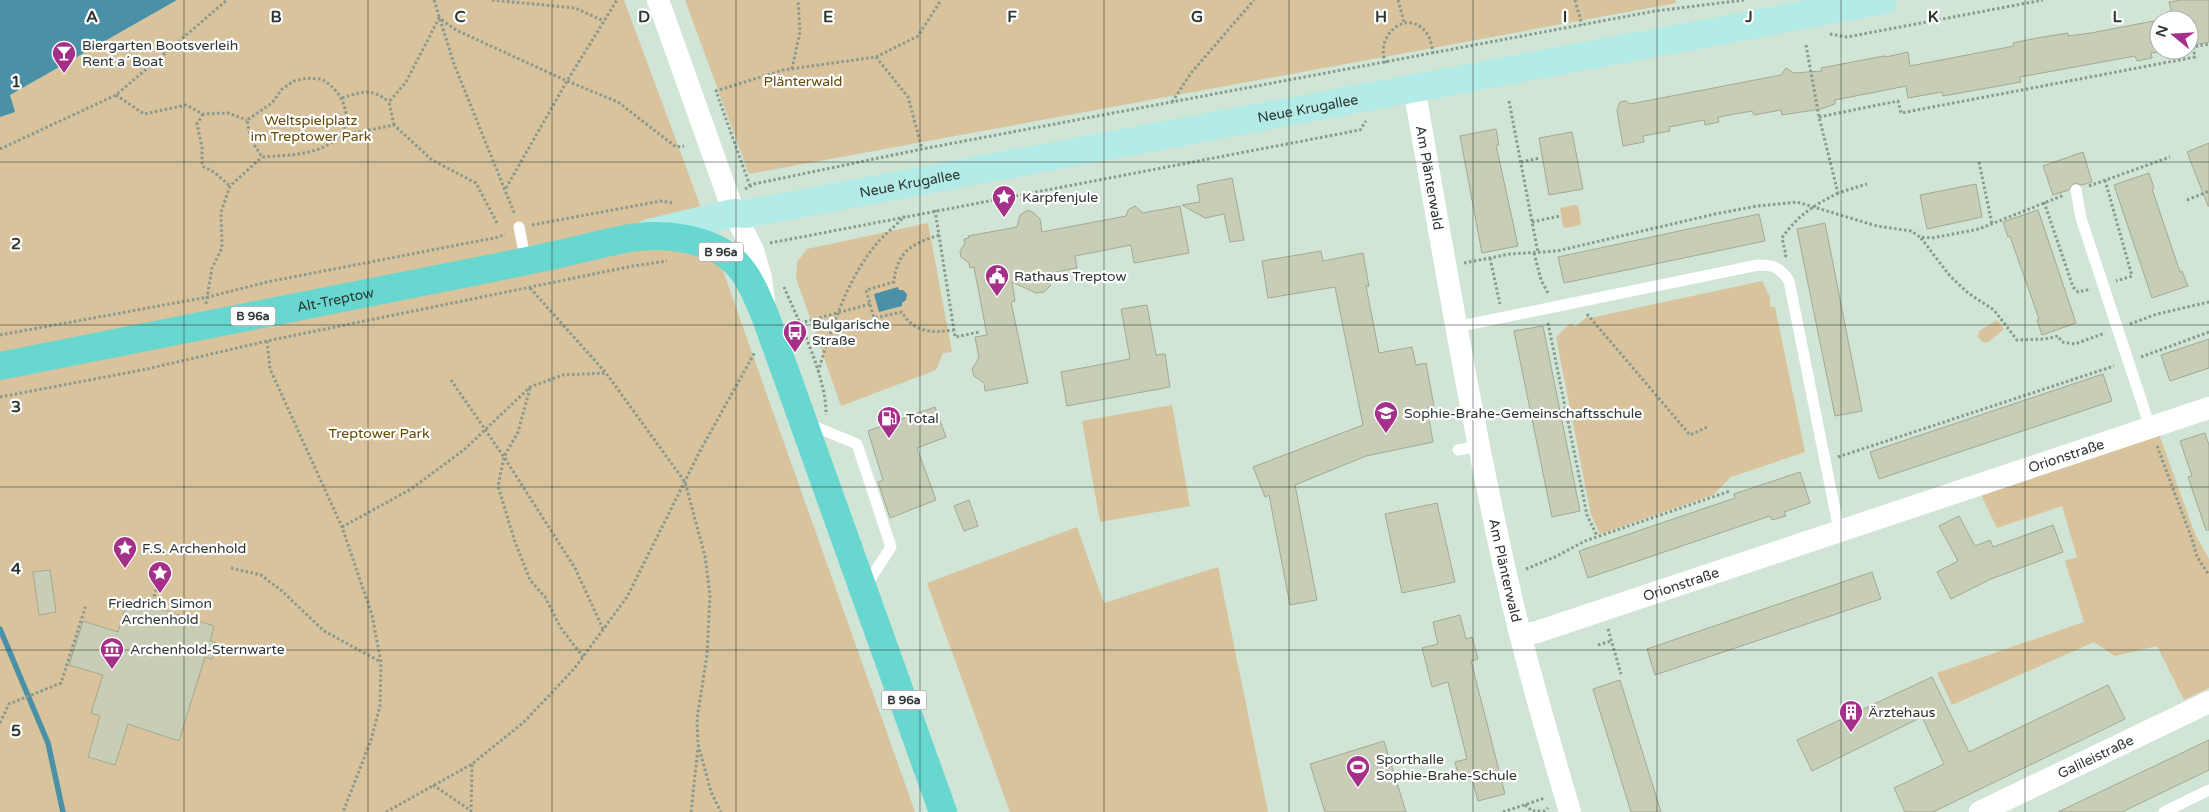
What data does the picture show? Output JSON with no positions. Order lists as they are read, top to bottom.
{
  "streets": {
    "main road": ["B 96a", "Alt-Treptow"],
    "street": [
      "Neue Krugallee",
      "Am Plänterwald",
      "Orionstraße",
      "Galileistraße"
    ]
  },
  "crossings": [
    ["Neue Krugallee", "Am Plänterwald"],
    ["Neue Krugallee", "Alt-Treptow"],
    ["Am Plänterwald", "Orionstraße"],
    ["B 96a", "Alt-Treptow"]
  ],
  "parks": ["Plänterwald", "Weltspielplatz im Treptower Park", "Treptower Park"],
  "places": {
    "bar": ["Biergarten Bootsverleih Rent a´ Boat"],
    "place": ["Karpfenjule", "F.S. Archenhold", "Friedrich Simon Archenhold"],
    "public building": ["Rathaus Treptow"],
    "bus stop": ["Bulgarische Straße"],
    "school or university": ["Sophie-Brahe-Gemeinschaftsschule"],
    "fuel station": ["Total"],
    "museum": ["Archenhold-Sternwarte"],
    "building": ["Ärztehaus"],
    "sports": ["Sporthalle Sophie-Brahe-Schule"]
  },
  "north": "left",
  "grid": {
    "columns": [
      "A",
      "B",
      "C",
      "D",
      "E",
      "F",
      "G",
      "H",
      "I",
      "J",
      "K",
      "L"
    ],
    "rows": [
      "1",
      "2",
      "3",
      "4",
      "5"
    ]
  }
}
